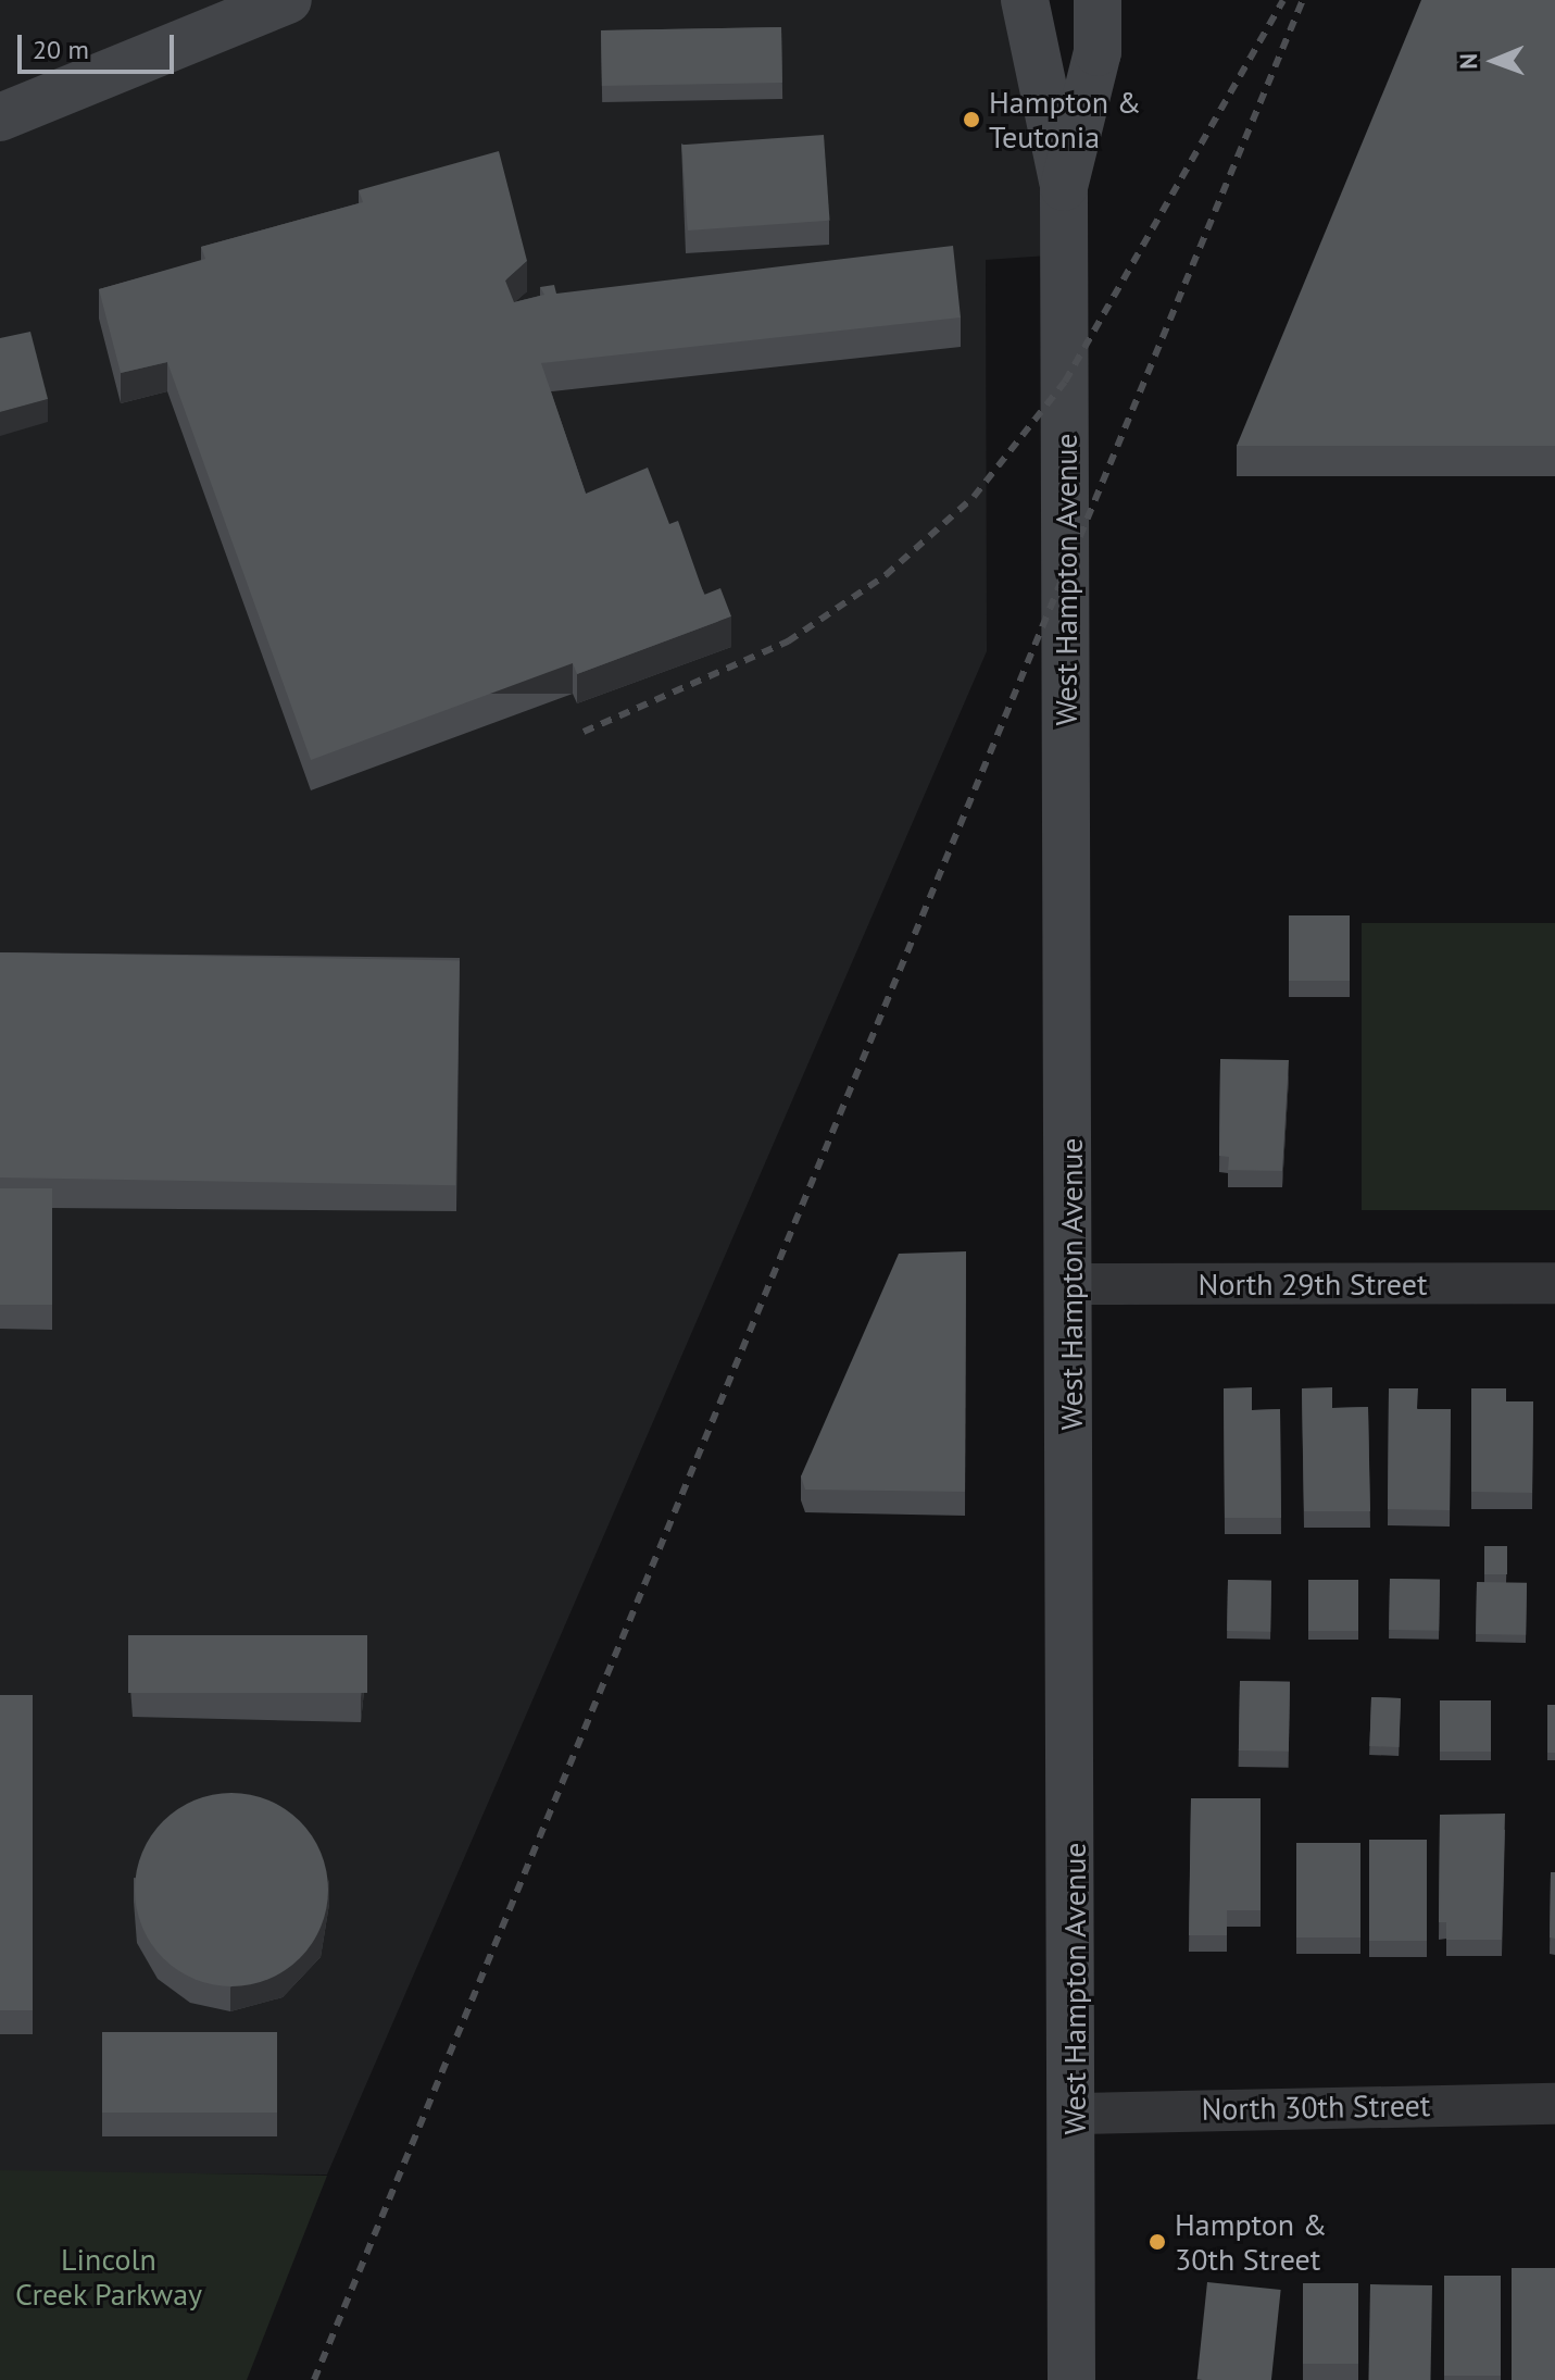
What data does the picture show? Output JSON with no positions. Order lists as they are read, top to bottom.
{
  "streets": {
    "main road": ["West Hampton Avenue"],
    "street": ["North 29th Street", "North 30th Street"]
  },
  "crossings": [
    ["West Hampton Avenue", "North 29th Street"],
    ["West Hampton Avenue", "North 30th Street"]
  ],
  "parks": ["Lincoln Creek Parkway"],
  "places": ["Hampton & Teutonia", "Hampton & 30th Street"],
  "scale_bar": "20 m",
  "north": "left"
}
